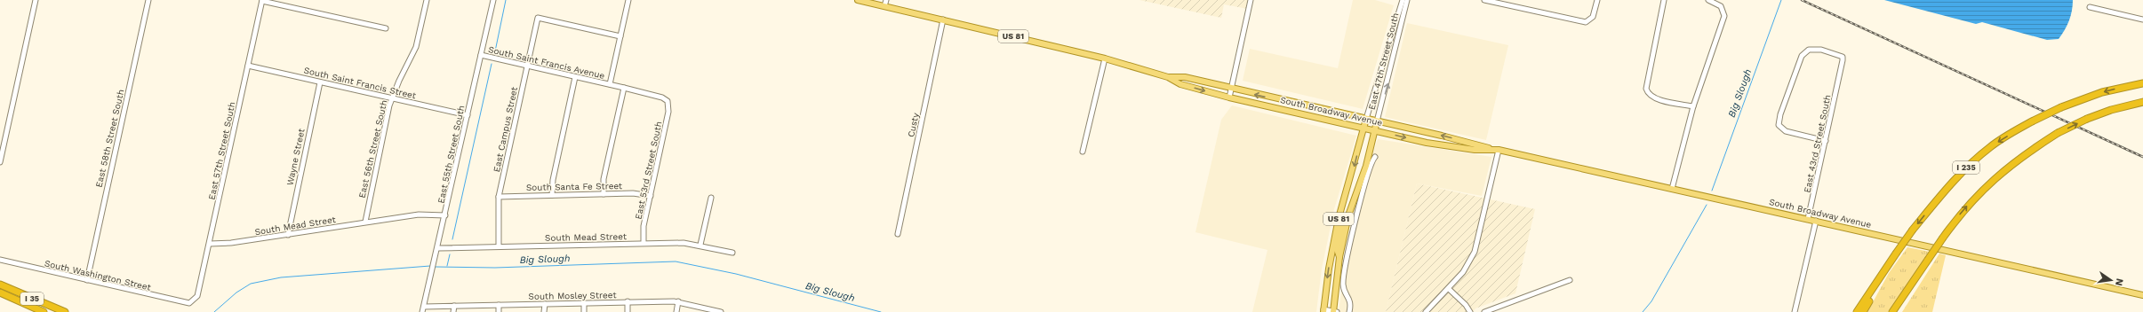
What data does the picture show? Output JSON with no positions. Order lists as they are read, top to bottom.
{
  "streets": {
    "highway": ["I 235", "I 35"],
    "main road": ["US 81", "East 47th Street South", "South Broadway Avenue"],
    "street": [
      "South Saint Francis Avenue",
      "South Saint Francis Street",
      "Custy",
      "East Campus Street",
      "East 58th Street South",
      "East 43rd Street South",
      "East 56th Street South",
      "East 57th Street South",
      "East 55th Street South",
      "Wayne Street",
      "East 53rd Street South",
      "South Santa Fe Street",
      "South Mead Street",
      "South Washington Street",
      "South Mosley Street"
    ]
  },
  "crossings": [
    ["East 47th Street South", "South Broadway Avenue"],
    ["South Saint Francis Avenue", "East Campus Street"],
    ["South Saint Francis Avenue", "East 55th Street South"],
    ["South Saint Francis Avenue", "East 53rd Street South"],
    ["South Saint Francis Street", "East 56th Street South"],
    ["South Saint Francis Street", "East 57th Street South"],
    ["South Saint Francis Street", "East 55th Street South"],
    ["South Saint Francis Street", "Wayne Street"],
    ["South Broadway Avenue", "Custy"],
    ["South Broadway Avenue", "East 43rd Street South"],
    ["East Campus Street", "South Santa Fe Street"],
    ["East Campus Street", "South Mead Street"],
    ["East 58th Street South", "South Washington Street"],
    ["East 56th Street South", "South Mead Street"],
    ["East 57th Street South", "South Mead Street"],
    ["East 57th Street South", "South Washington Street"],
    ["East 55th Street South", "South Mead Street"],
    ["East 55th Street South", "South Mosley Street"],
    ["Wayne Street", "South Mead Street"],
    ["East 53rd Street South", "South Santa Fe Street"],
    ["East 53rd Street South", "South Mead Street"]
  ],
  "water": ["Big Slough"],
  "north": "right"
}
